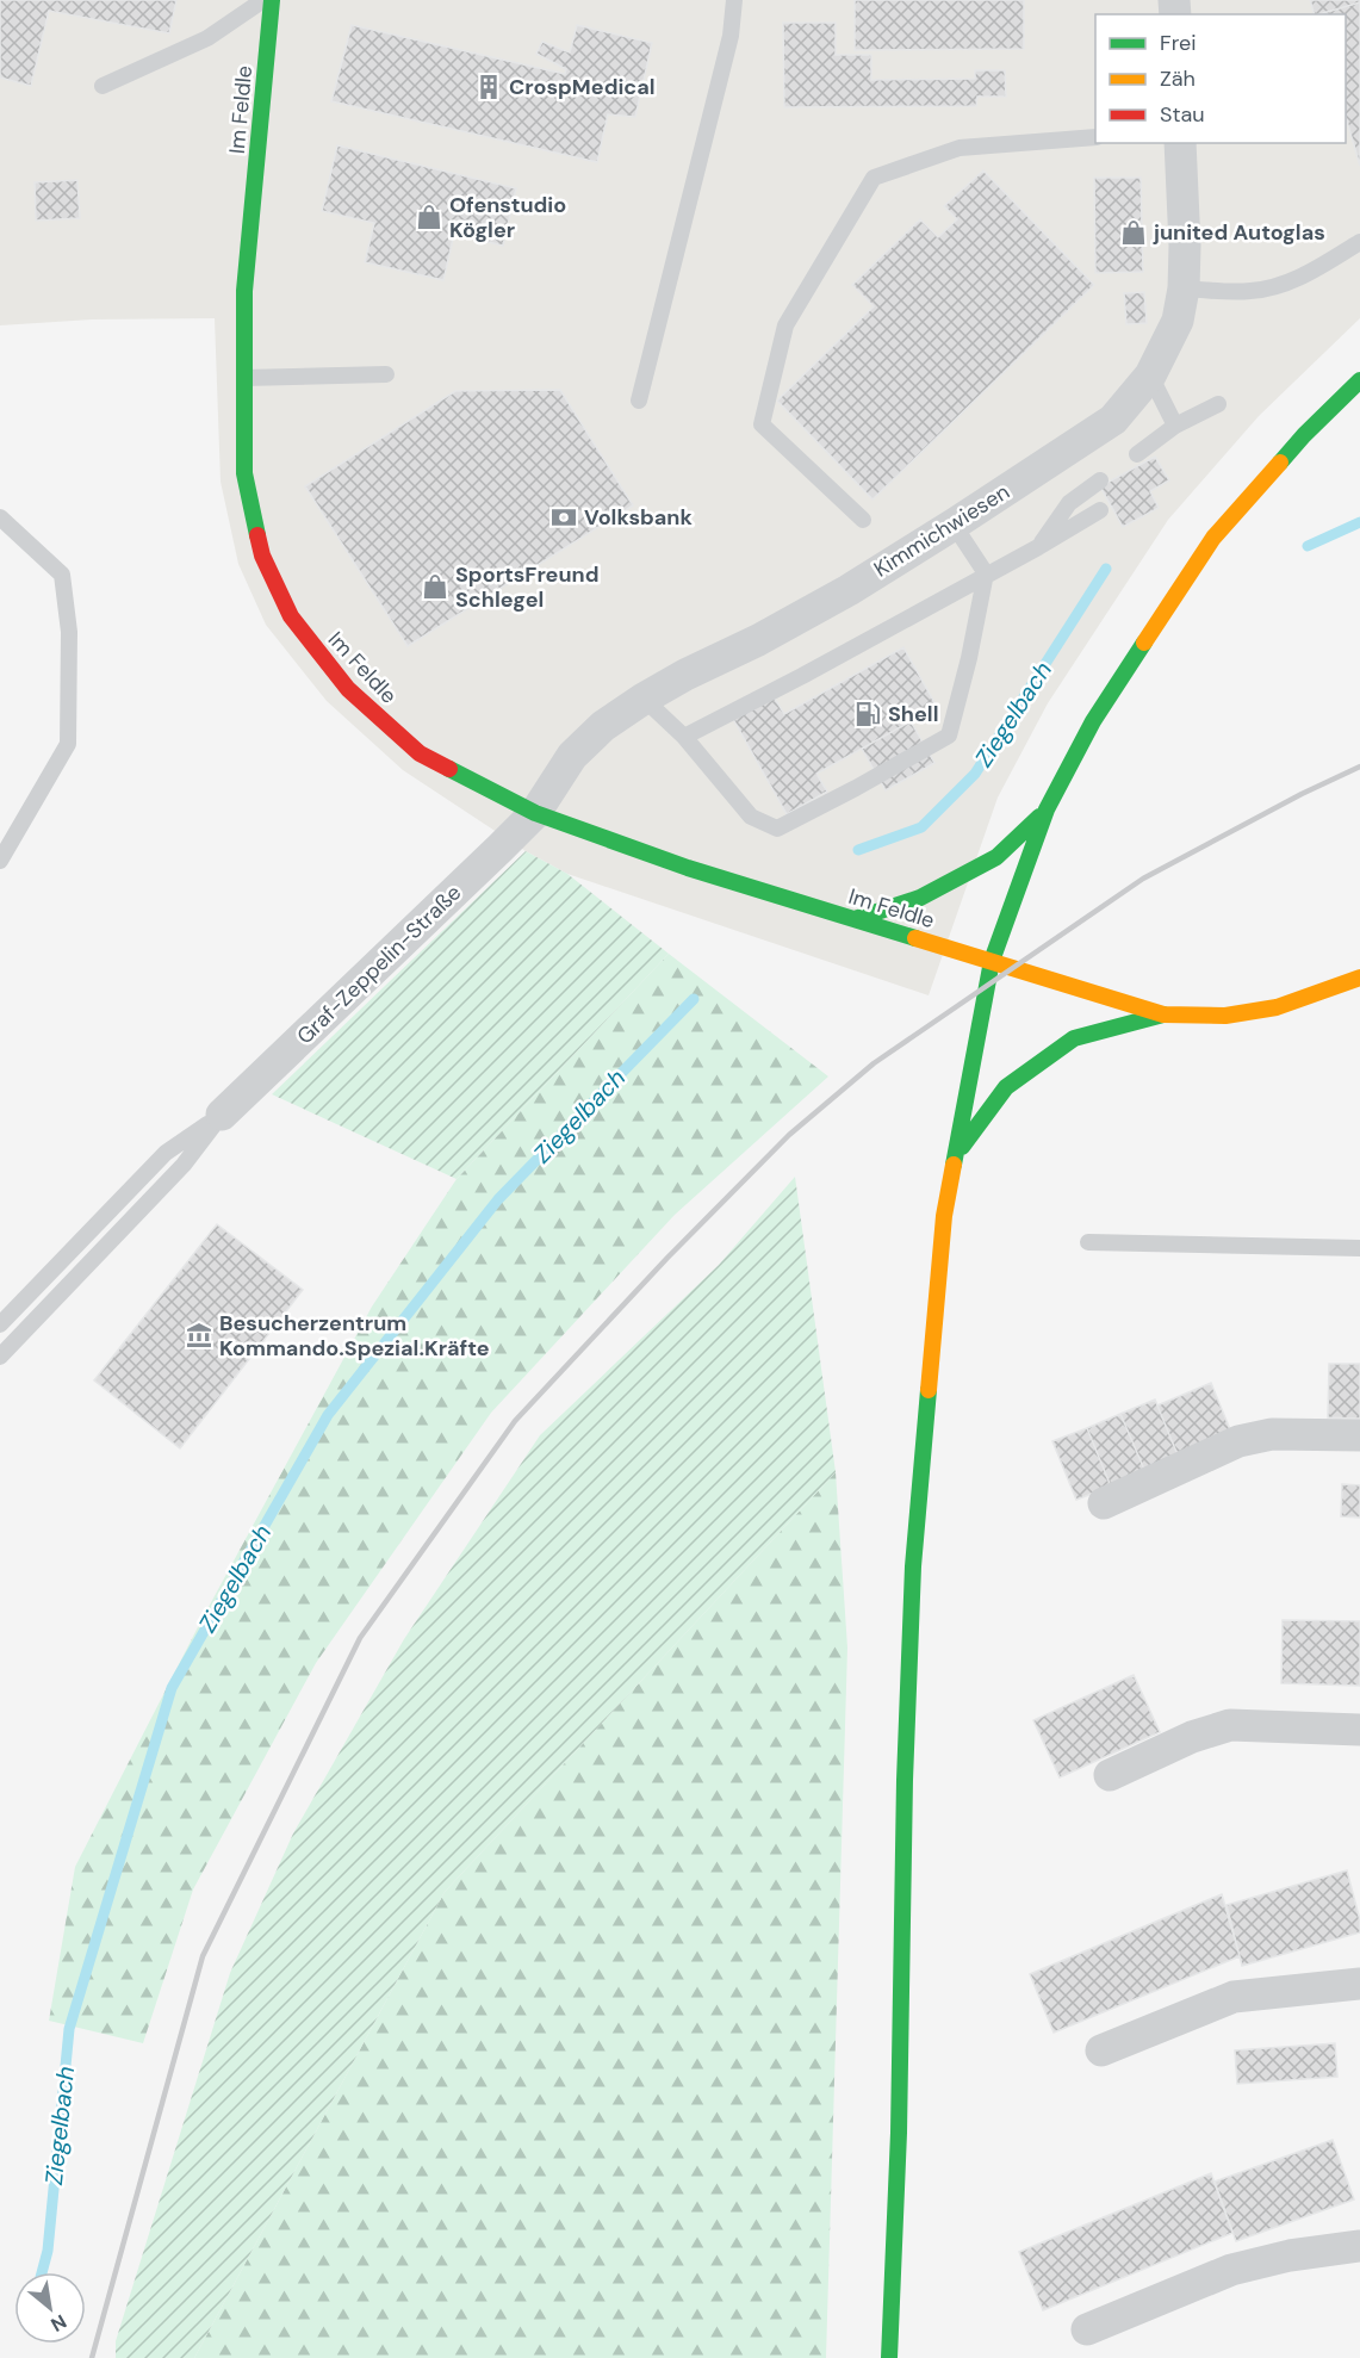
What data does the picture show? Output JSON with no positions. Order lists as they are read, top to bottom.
{
  "streets": {
    "main road": ["Im Feldle"],
    "street": ["Kimmichwiesen", "Graf-Zeppelin-Straße"]
  },
  "crossings": [
    ["Im Feldle", "Kimmichwiesen"],
    ["Im Feldle", "Graf-Zeppelin-Straße"],
    ["Kimmichwiesen", "Graf-Zeppelin-Straße"]
  ],
  "water": ["Ziegelbach"],
  "places": {
    "building": ["CrospMedical"],
    "shop": ["Ofenstudio Kögler", "junited Autoglas", "SportsFreund Schlegel"],
    "bank": ["Volksbank"],
    "fuel station": ["Shell"],
    "museum": ["Besucherzentrum Kommando.Spezial.Kräfte"]
  },
  "legend": ["Frei", "Zäh", "Stau"],
  "north": "bottom right"
}
